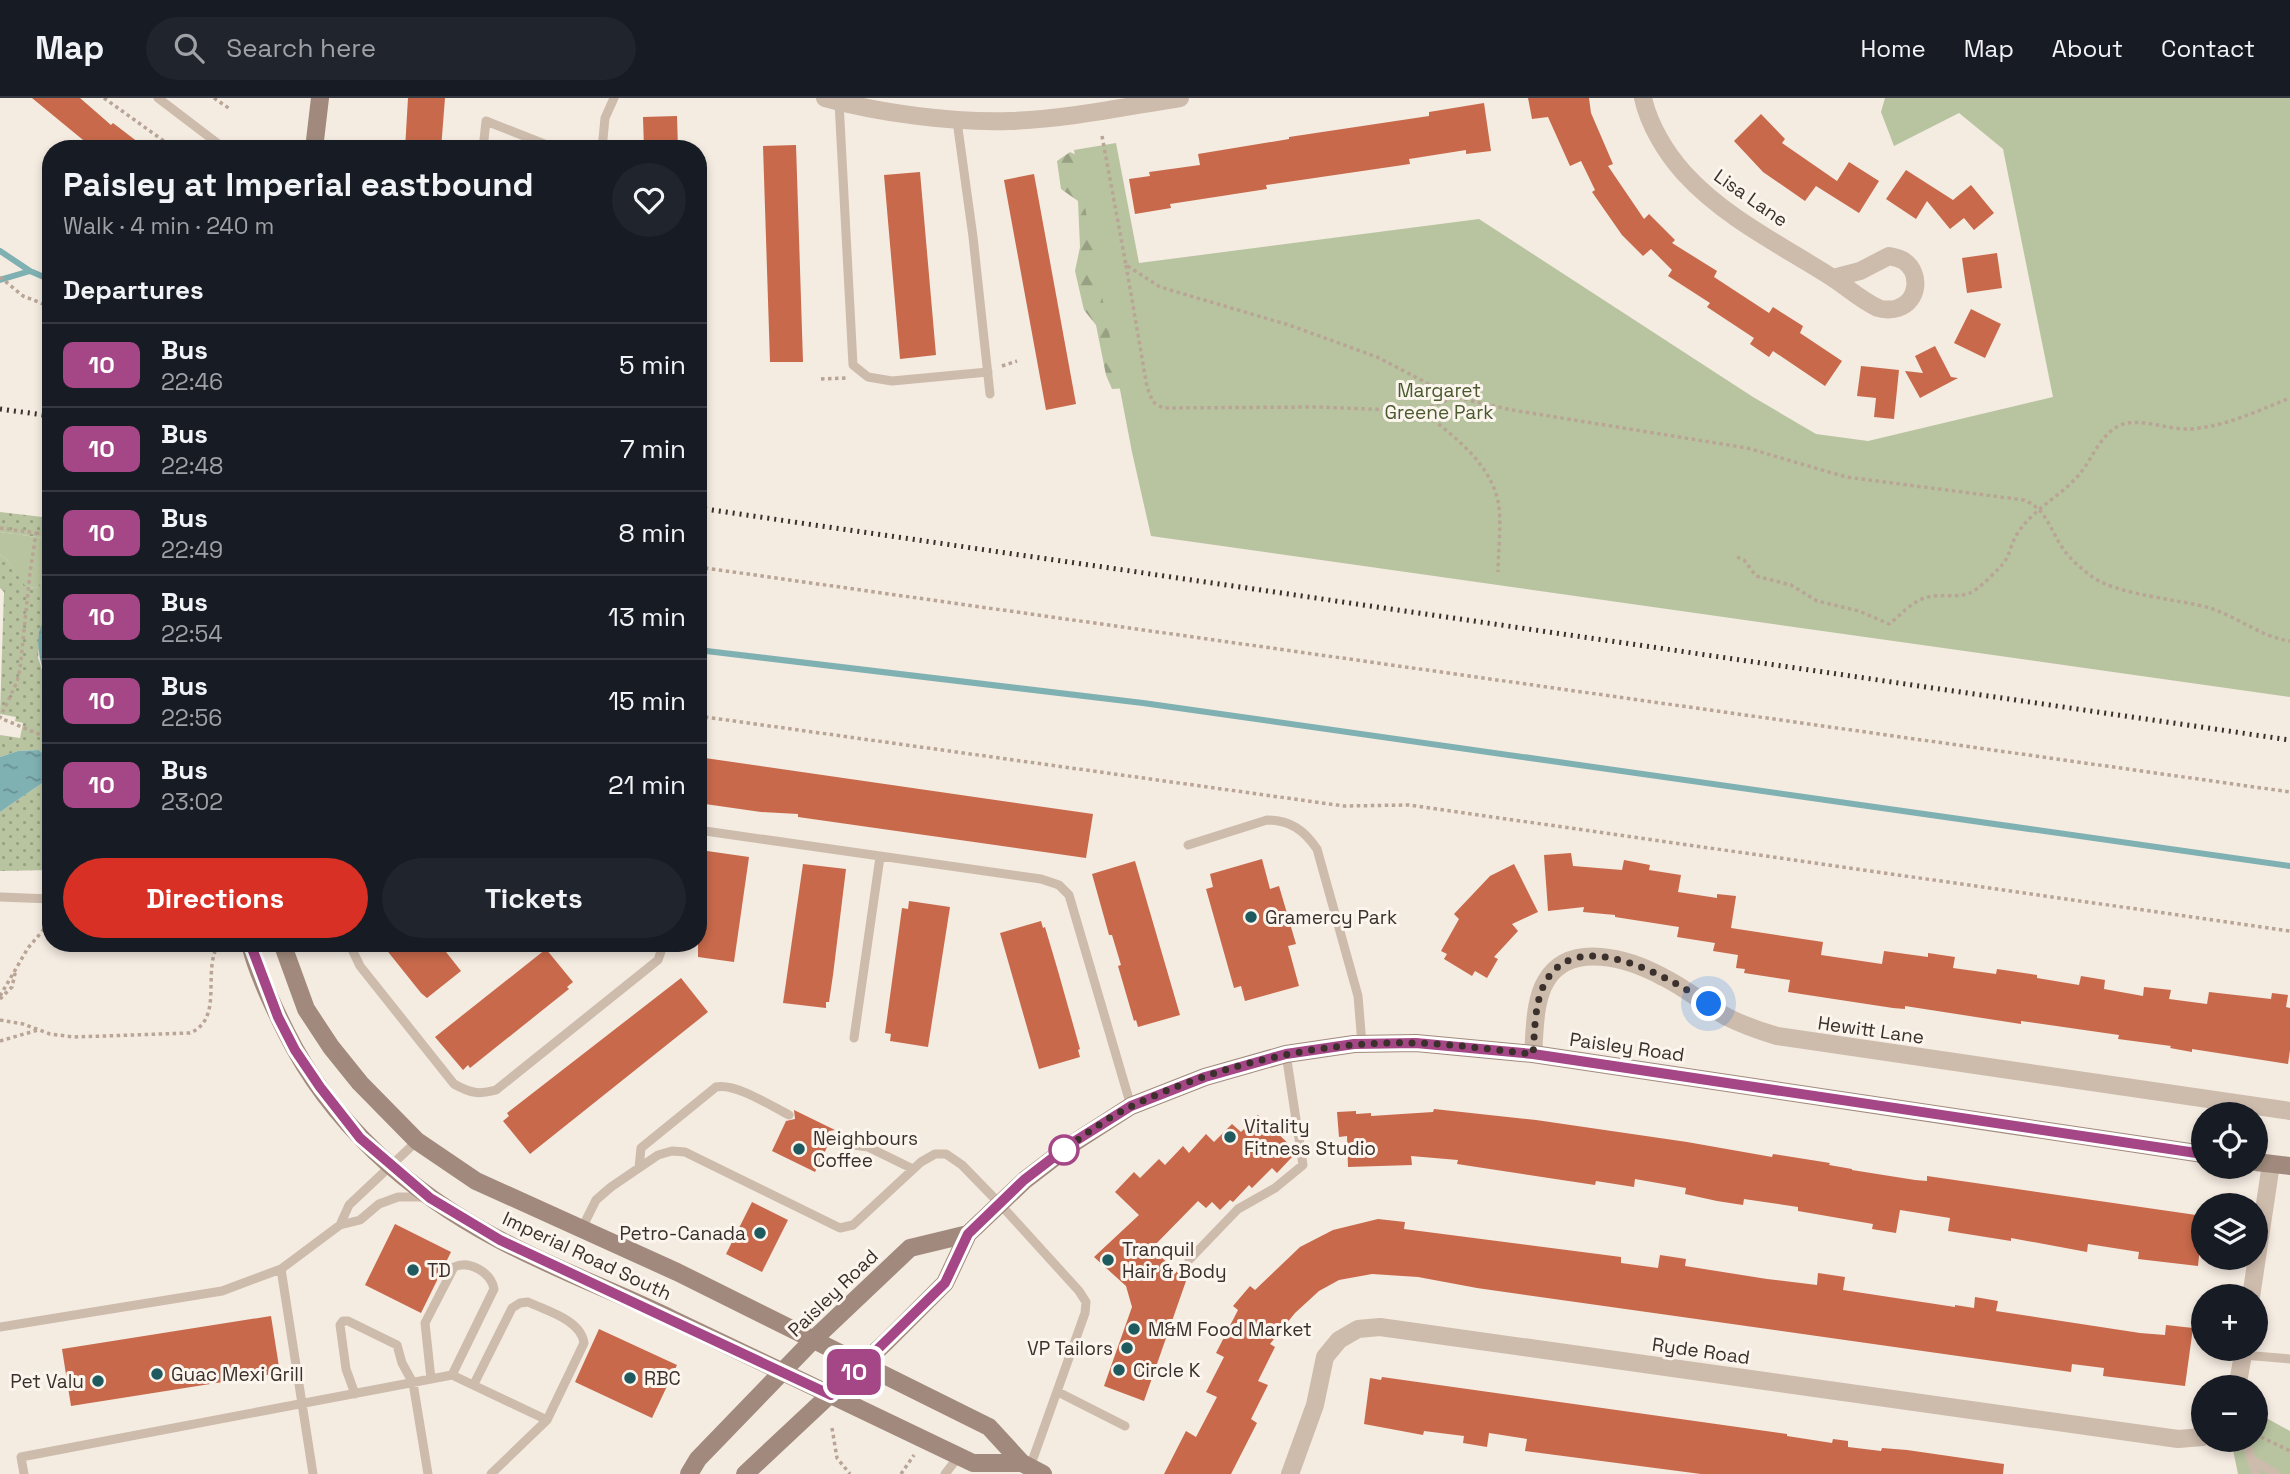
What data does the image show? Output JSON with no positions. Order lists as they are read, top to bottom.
{
  "streets": {
    "main road": ["Paisley Road", "Imperial Road South"],
    "street": ["Lisa Lane", "Hewitt Lane", "Ryde Road"]
  },
  "crossings": [
    ["Hewitt Lane", "Paisley Road"],
    ["Paisley Road", "Imperial Road South"]
  ],
  "parks": ["Margaret Greene Park"],
  "places": [
    "Gramercy Park",
    "Vitality Fitness Studio",
    "Neighbours Coffee",
    "Petro-Canada",
    "Tranquil Hair & Body",
    "TD",
    "M&M Food Market",
    "VP Tailors",
    "Circle K",
    "Guac Mexi Grill",
    "RBC",
    "Pet Valu"
  ],
  "lines": ["bus line 10"],
  "page": {
    "header": "Map",
    "search": "Search here",
    "nav": [
      "Home",
      "Map",
      "About",
      "Contact"
    ],
    "on_map": "10",
    "heading": [
      ["Paisley at Imperial eastbound", "Walk · 4 min · 240 m"],
      "Departures"
    ],
    "list": [
      {
        "mark": "10",
        "name": "Bus",
        "note": "22:46",
        "value": "5 min"
      },
      {
        "mark": "10",
        "name": "Bus",
        "note": "22:48",
        "value": "7 min"
      },
      {
        "mark": "10",
        "name": "Bus",
        "note": "22:49",
        "value": "8 min"
      },
      {
        "mark": "10",
        "name": "Bus",
        "note": "22:54",
        "value": "13 min"
      },
      {
        "mark": "10",
        "name": "Bus",
        "note": "22:56",
        "value": "15 min"
      },
      {
        "mark": "10",
        "name": "Bus",
        "note": "23:02",
        "value": "21 min"
      }
    ],
    "buttons": ["Directions", "Tickets"],
    "map_buttons": ["+", "−"]
  }
}
